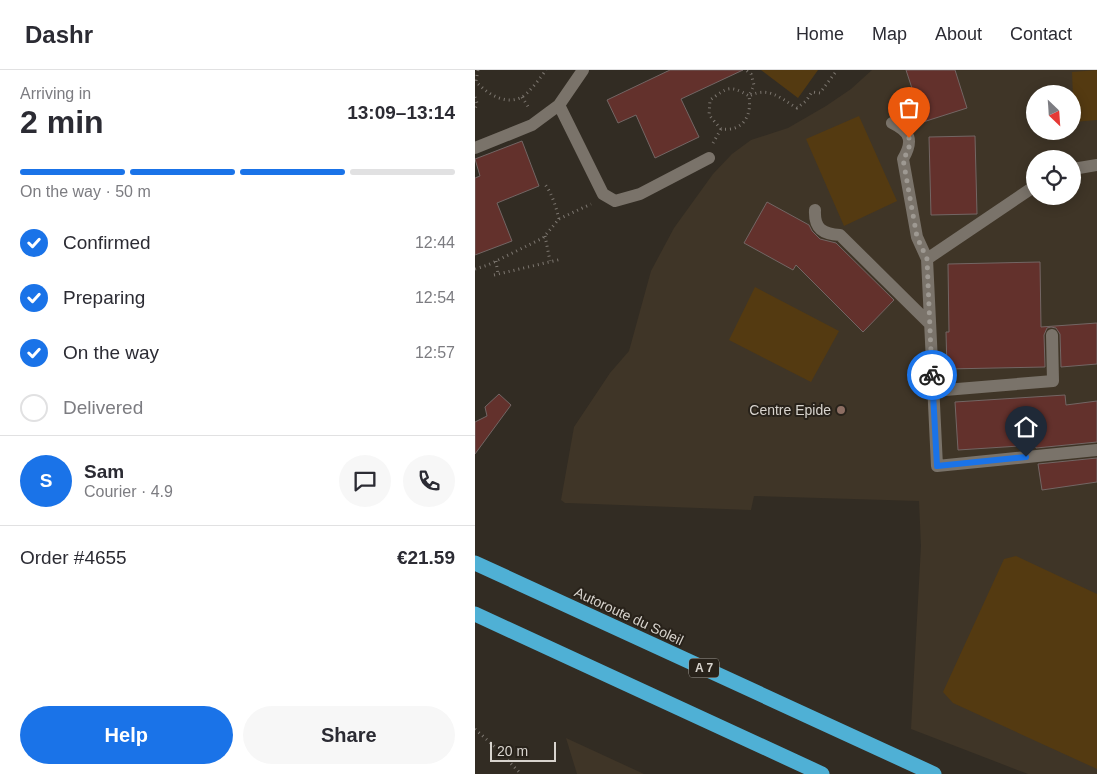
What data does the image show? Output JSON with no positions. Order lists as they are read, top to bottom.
{
  "streets": {
    "highway": ["Autoroute du Soleil", "A 7"]
  },
  "places": ["Centre Epide"],
  "scale_bar": "20 m",
  "north": "bottom right",
  "page": {
    "header": "Dashr",
    "nav": [
      "Home",
      "Map",
      "About",
      "Contact"
    ],
    "heading": ["2 min", "Arriving in", "13:09–13:14"],
    "panel": [
      "Sam",
      "Courier · 4.9",
      "Order #4655",
      "€21.59"
    ],
    "bar": "On the way · 50 m",
    "list": [
      ["Confirmed", "12:44"],
      ["Preparing", "12:54"],
      ["On the way", "12:57"],
      "Delivered"
    ],
    "round": "S",
    "buttons": ["Help", "Share"],
    "scale": "20 m"
  }
}
